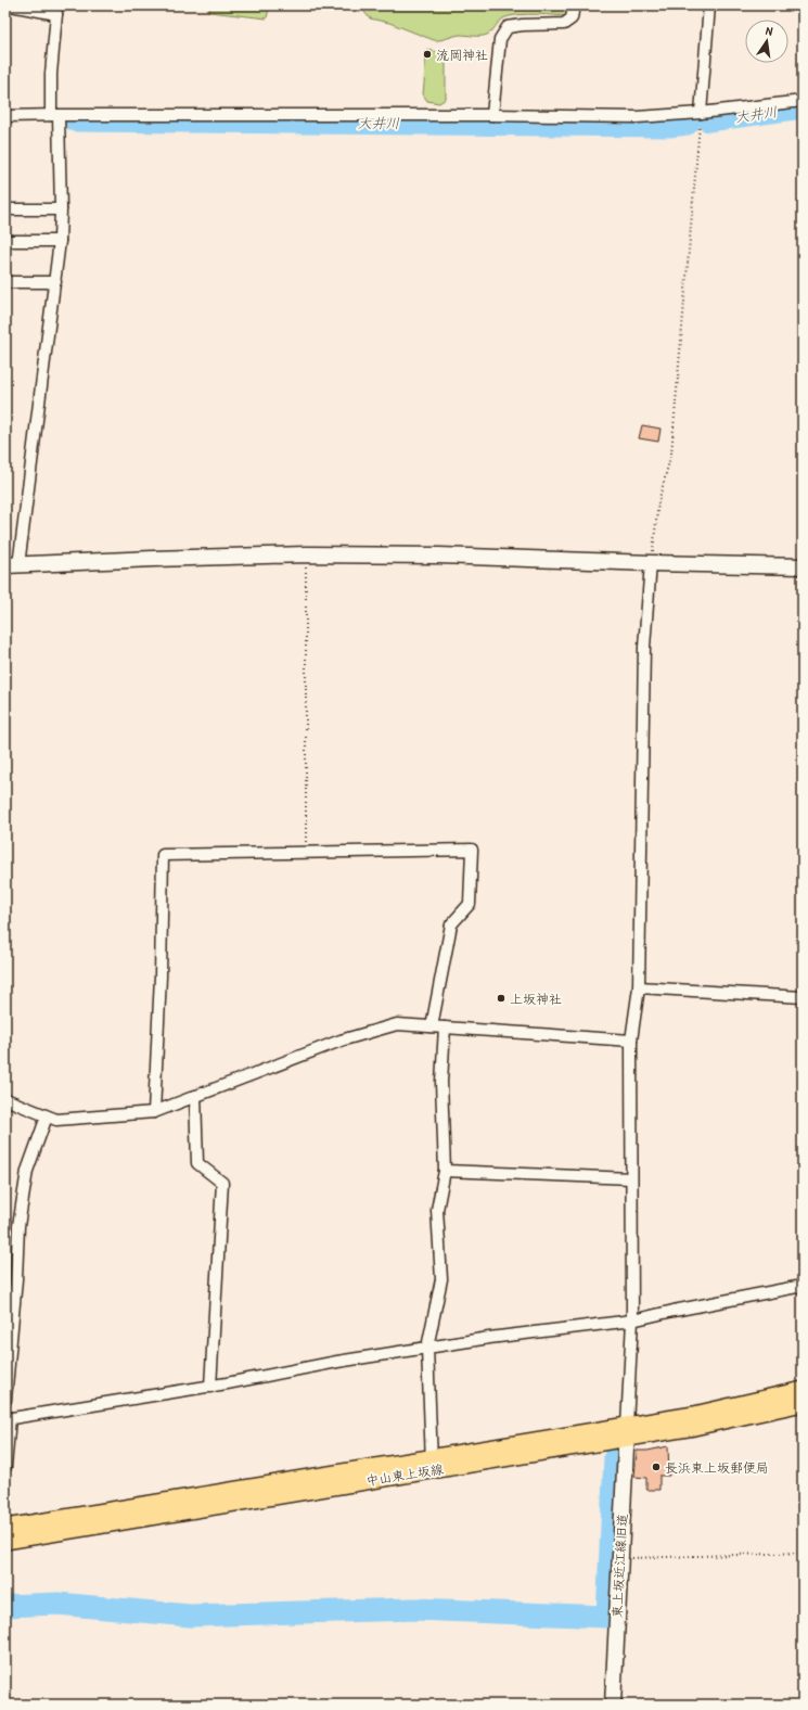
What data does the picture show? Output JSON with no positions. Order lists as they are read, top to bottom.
{
  "streets": {
    "main road": ["中山東上坂線"],
    "street": ["東上坂近江線旧道"]
  },
  "crossings": [
    ["中山東上坂線", "東上坂近江線旧道"]
  ],
  "water": ["大井川"],
  "places": ["流岡神社", "上坂神社", "長浜東上坂郵便局"],
  "north": "top"
}
